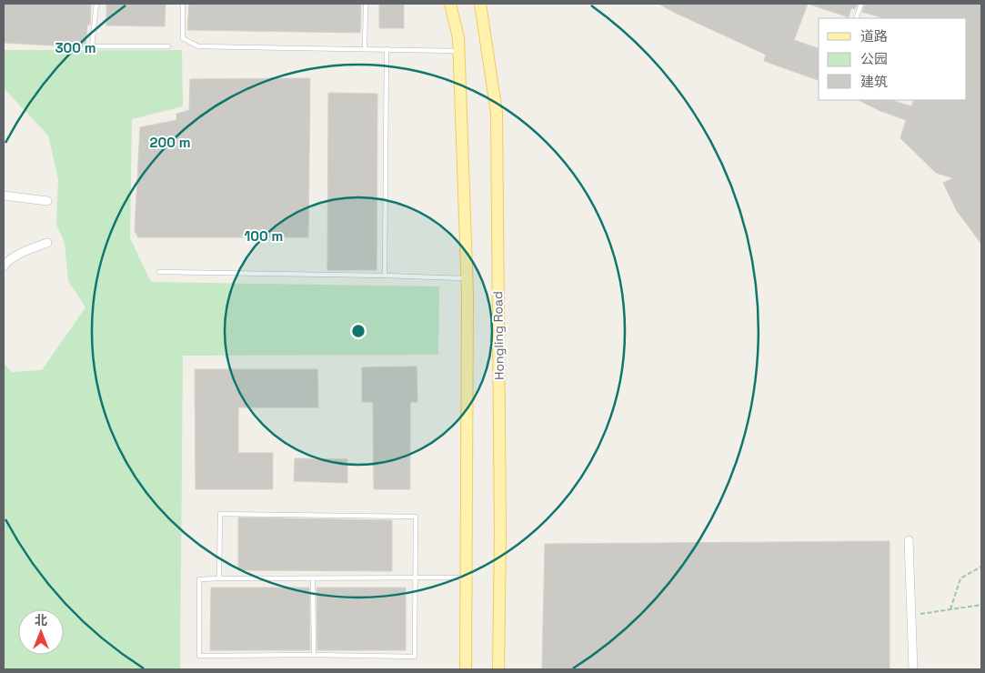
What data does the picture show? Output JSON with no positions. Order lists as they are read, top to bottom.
{
  "streets": {
    "main road": ["Hongling Road"]
  },
  "legend": ["道路", "公园", "建筑"],
  "north": "top",
  "rings": ["300 m", "200 m", "100 m"]
}
